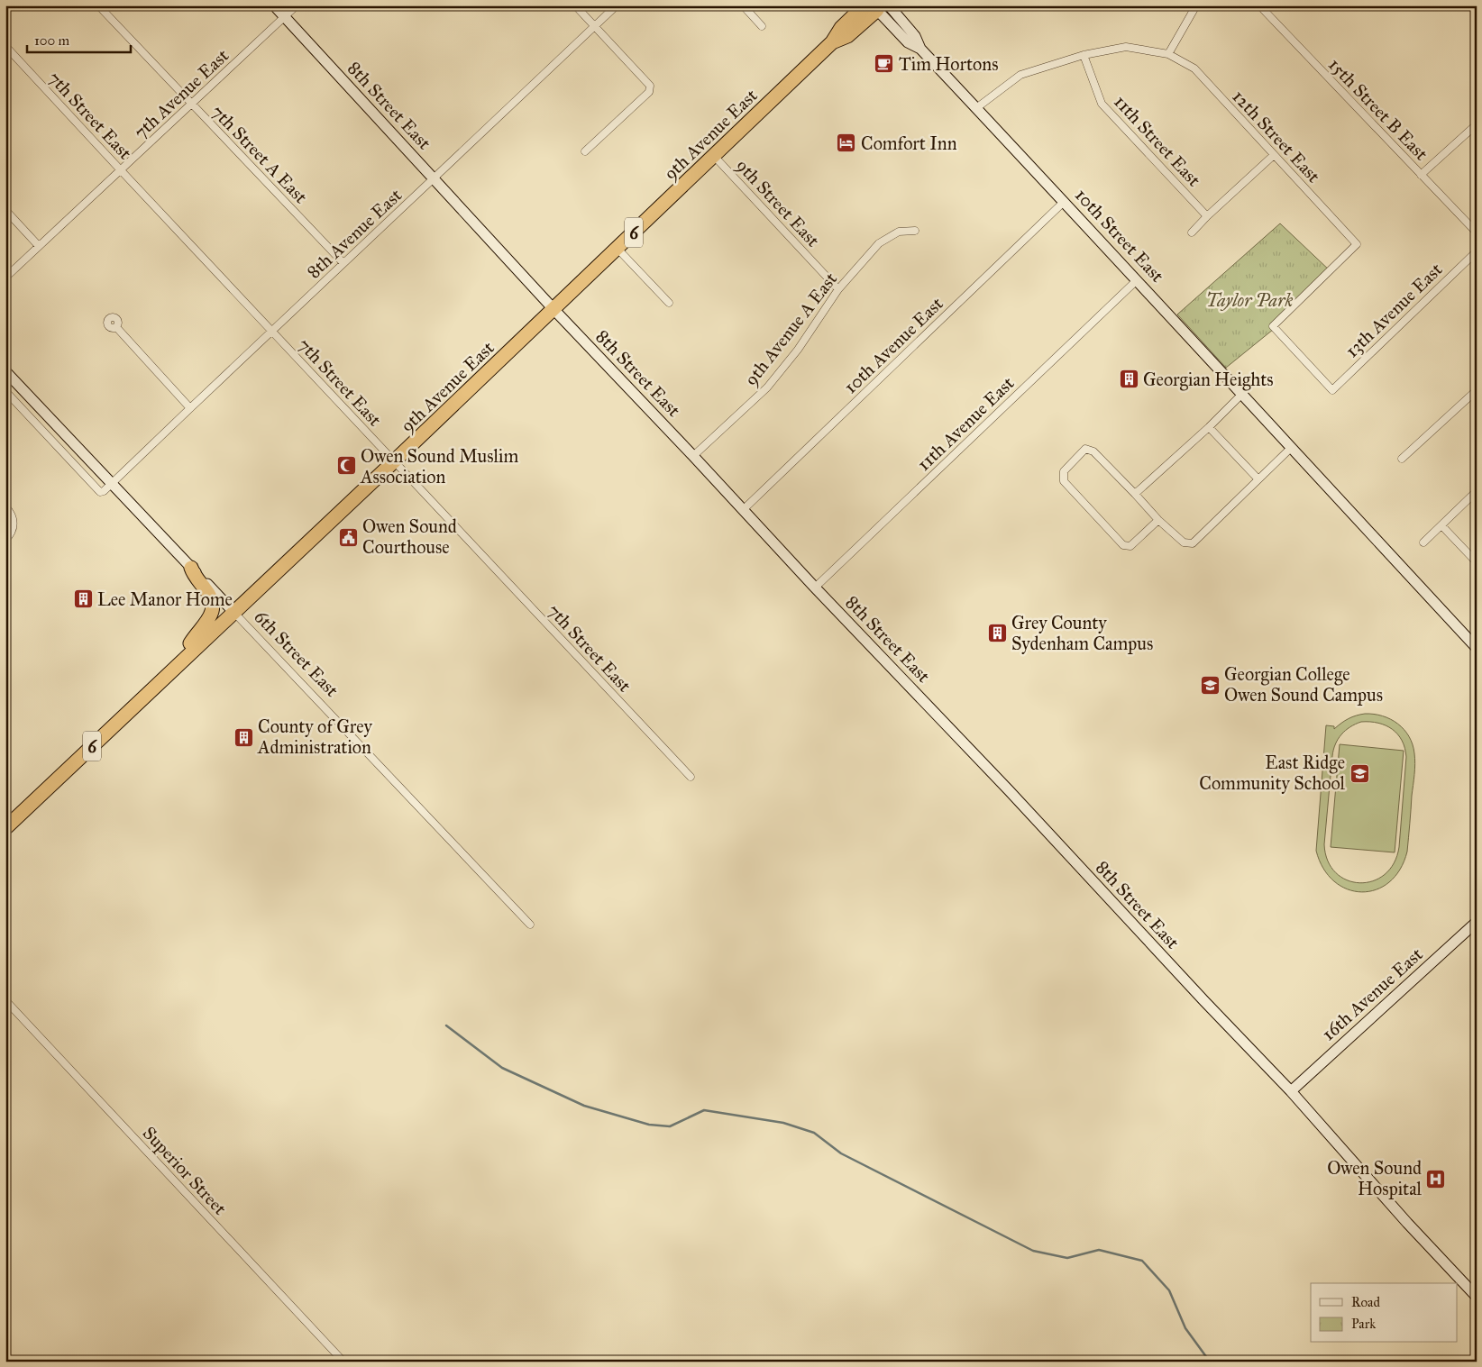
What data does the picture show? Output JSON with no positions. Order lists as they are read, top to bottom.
{
  "streets": {
    "highway": ["9th Avenue East", "6"],
    "main road": [
      "8th Street East",
      "10th Street East",
      "6th Street East",
      "16th Avenue East"
    ],
    "street": [
      "7th Avenue East",
      "15th Street B East",
      "7th Street East",
      "12th Street East",
      "11th Street East",
      "7th Street A East",
      "9th Street East",
      "8th Avenue East",
      "13th Avenue East",
      "9th Avenue A East",
      "10th Avenue East",
      "11th Avenue East",
      "Superior Street"
    ]
  },
  "crossings": [
    ["7th Avenue East", "8th Street East"],
    ["7th Avenue East", "7th Street East"],
    ["7th Avenue East", "7th Street A East"],
    ["8th Street East", "9th Avenue East"],
    ["8th Street East", "8th Avenue East"],
    ["8th Street East", "9th Avenue A East"],
    ["8th Street East", "10th Avenue East"],
    ["8th Street East", "11th Avenue East"],
    ["8th Street East", "16th Avenue East"],
    ["7th Street East", "9th Avenue East"],
    ["7th Street East", "8th Avenue East"],
    ["9th Avenue East", "9th Street East"],
    ["9th Avenue East", "10th Street East"],
    ["9th Avenue East", "6th Street East"],
    ["12th Street East", "13th Avenue East"],
    ["7th Street A East", "8th Avenue East"],
    ["9th Street East", "9th Avenue A East"],
    ["8th Avenue East", "6th Street East"],
    ["10th Street East", "10th Avenue East"],
    ["10th Street East", "11th Avenue East"]
  ],
  "parks": ["Taylor Park"],
  "places": {
    "cafe": ["Tim Hortons"],
    "hotel": ["Comfort Inn"],
    "building": [
      "Georgian Heights",
      "Lee Manor Home",
      "Grey County Sydenham Campus",
      "County of Grey Administration"
    ],
    "mosque": ["Owen Sound Muslim Association"],
    "public building": ["Owen Sound Courthouse"],
    "school or university": ["Georgian College Owen Sound Campus", "East Ridge Community School"],
    "hospital": ["Owen Sound Hospital"]
  },
  "legend": ["Road", "Park"],
  "scale_bar": "100 m"
}
